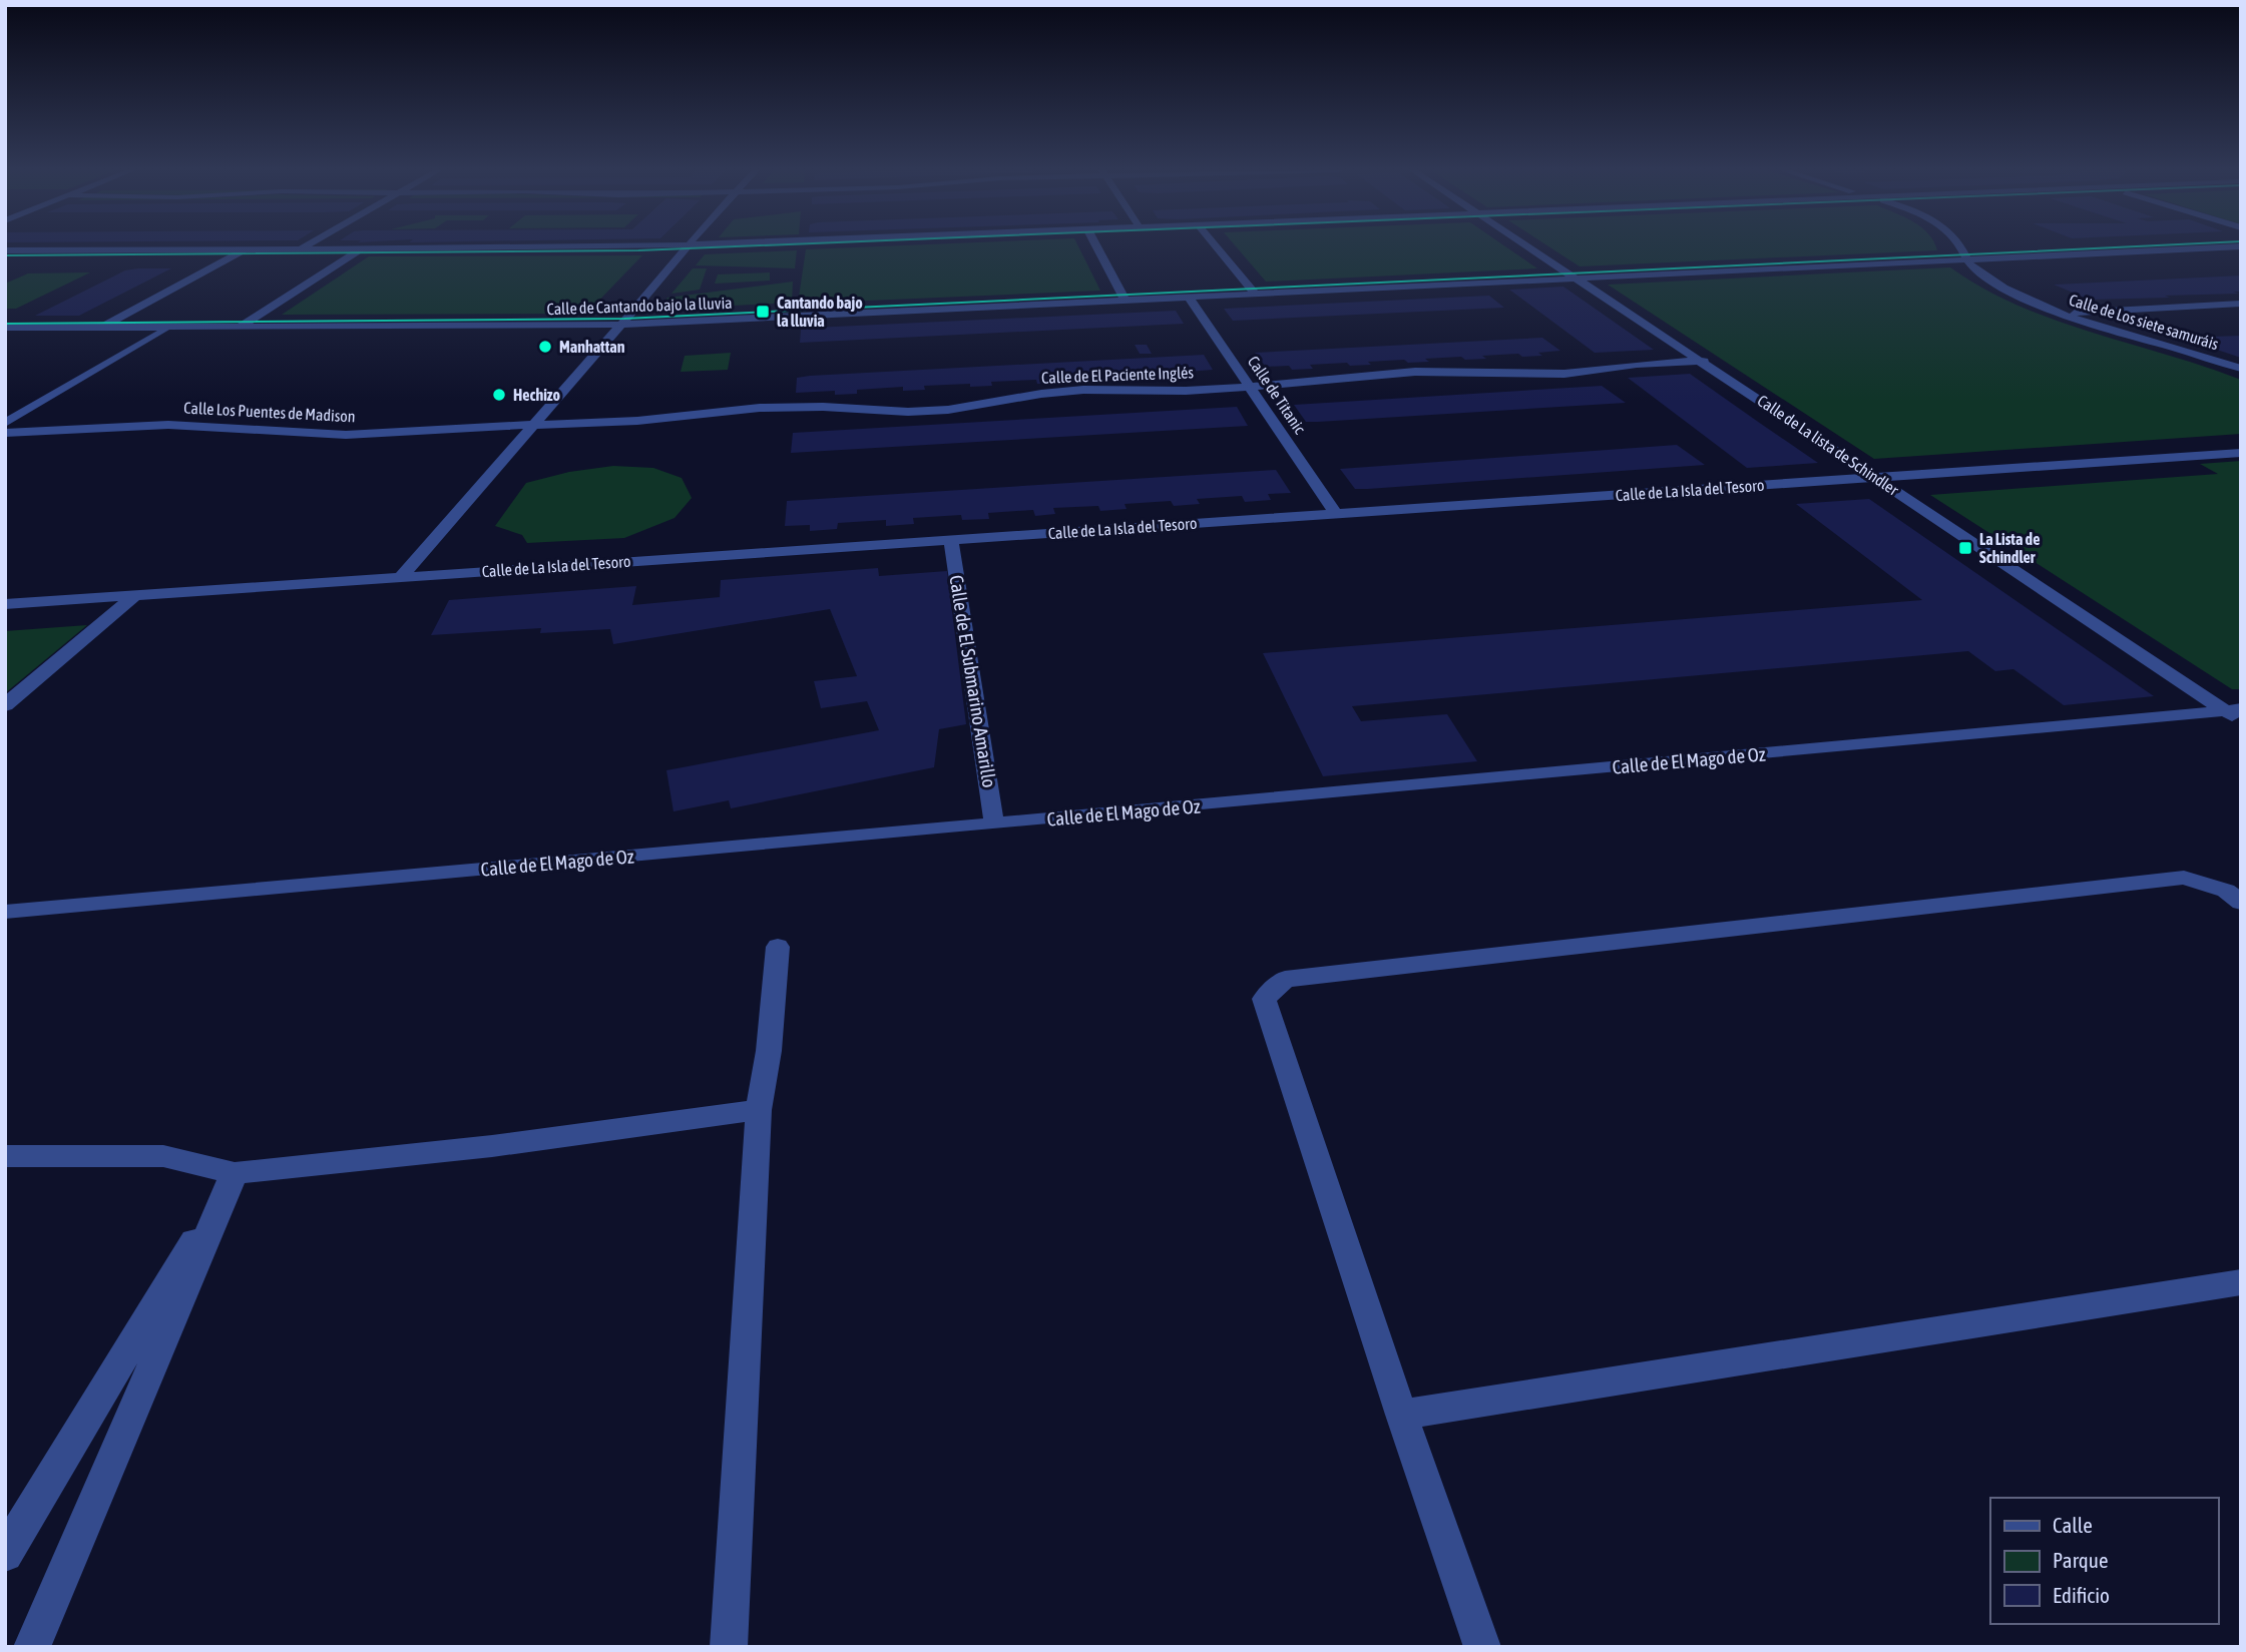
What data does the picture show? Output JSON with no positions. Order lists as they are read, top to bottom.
{
  "streets": {
    "street": [
      "Calle de Cantando bajo la lluvia",
      "Calle de Los siete samuráis",
      "Calle de El Paciente Inglés",
      "Calle de Titanic",
      "Calle Los Puentes de Madison",
      "Calle de La lista de Schindler",
      "Calle de La Isla del Tesoro",
      "Calle de El Submarino Amarillo",
      "Calle de El Mago de Oz"
    ]
  },
  "crossings": [
    ["Calle de Cantando bajo la lluvia", "Calle de Los siete samuráis"],
    ["Calle de Cantando bajo la lluvia", "Calle de Titanic"],
    ["Calle de Cantando bajo la lluvia", "Calle de La lista de Schindler"],
    ["Calle de El Paciente Inglés", "Calle de Titanic"],
    ["Calle de El Paciente Inglés", "Calle Los Puentes de Madison"],
    ["Calle de El Paciente Inglés", "Calle de La lista de Schindler"],
    ["Calle de Titanic", "Calle de La Isla del Tesoro"],
    ["Calle de La lista de Schindler", "Calle de La Isla del Tesoro"],
    ["Calle de La lista de Schindler", "Calle de El Mago de Oz"],
    ["Calle de La Isla del Tesoro", "Calle de El Submarino Amarillo"],
    ["Calle de El Submarino Amarillo", "Calle de El Mago de Oz"]
  ],
  "places": {
    "transit": ["Cantando bajo la lluvia", "La Lista de Schindler"],
    "other": ["Manhattan", "Hechizo"]
  },
  "legend": ["Calle", "Parque", "Edificio"]
}
